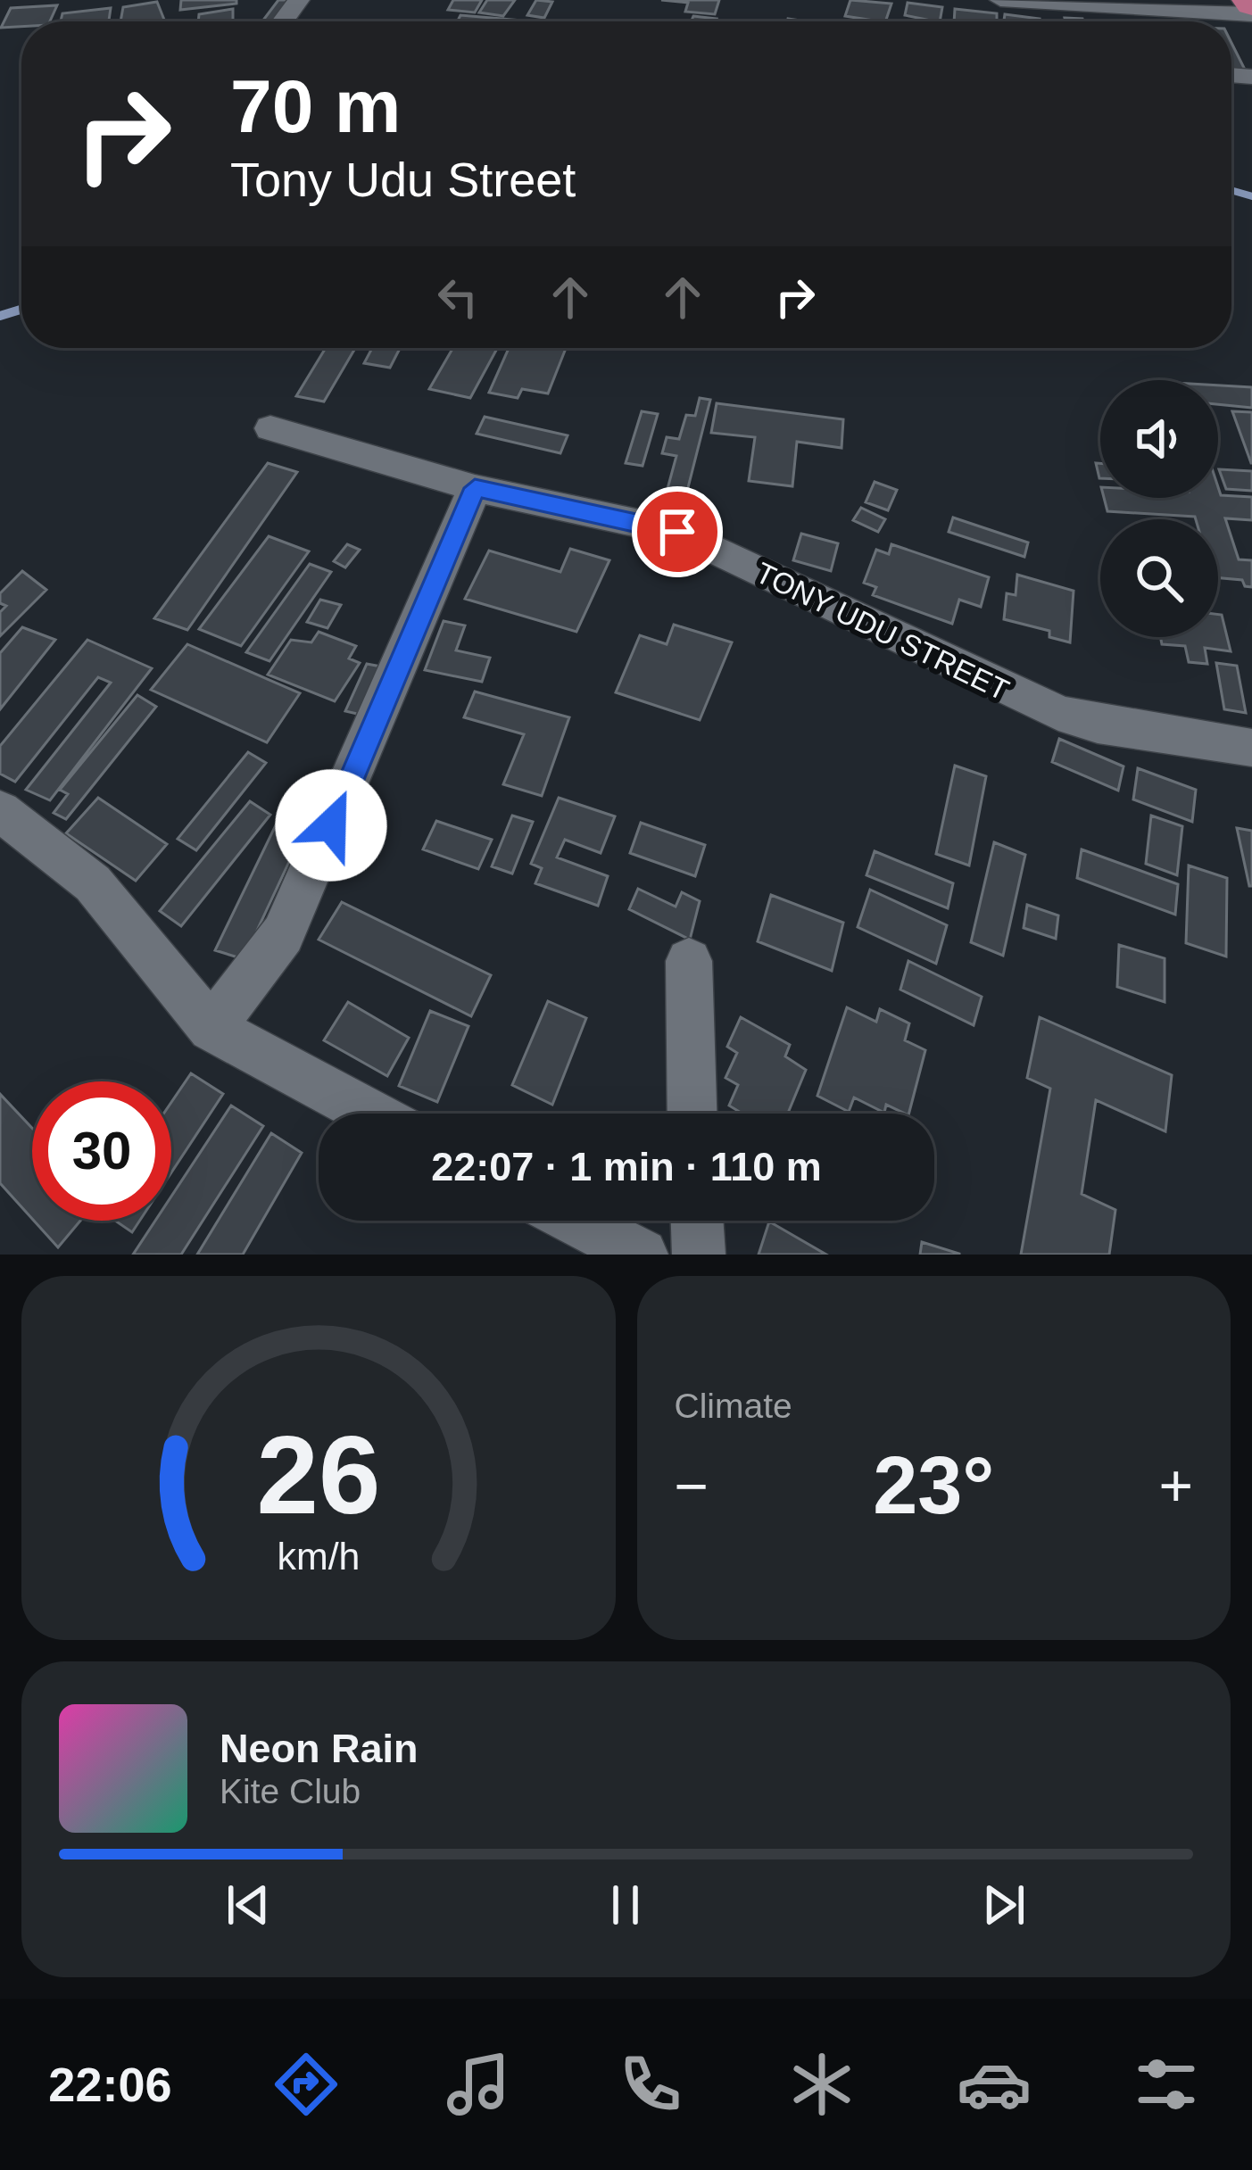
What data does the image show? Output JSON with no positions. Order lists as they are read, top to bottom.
{
  "streets": {
    "street": ["TONY UDU STREET"]
  },
  "page": {
    "turn": ["70 m", "Tony Udu Street"],
    "limit": "30",
    "trip": "22:07 · 1 min · 110 m",
    "tile": "Climate",
    "heat": ["−", "23°", "+"],
    "song": ["Neon Rain", "Kite Club"],
    "tabs": "22:06",
    "gauge": ["26", "km/h"]
  }
}
